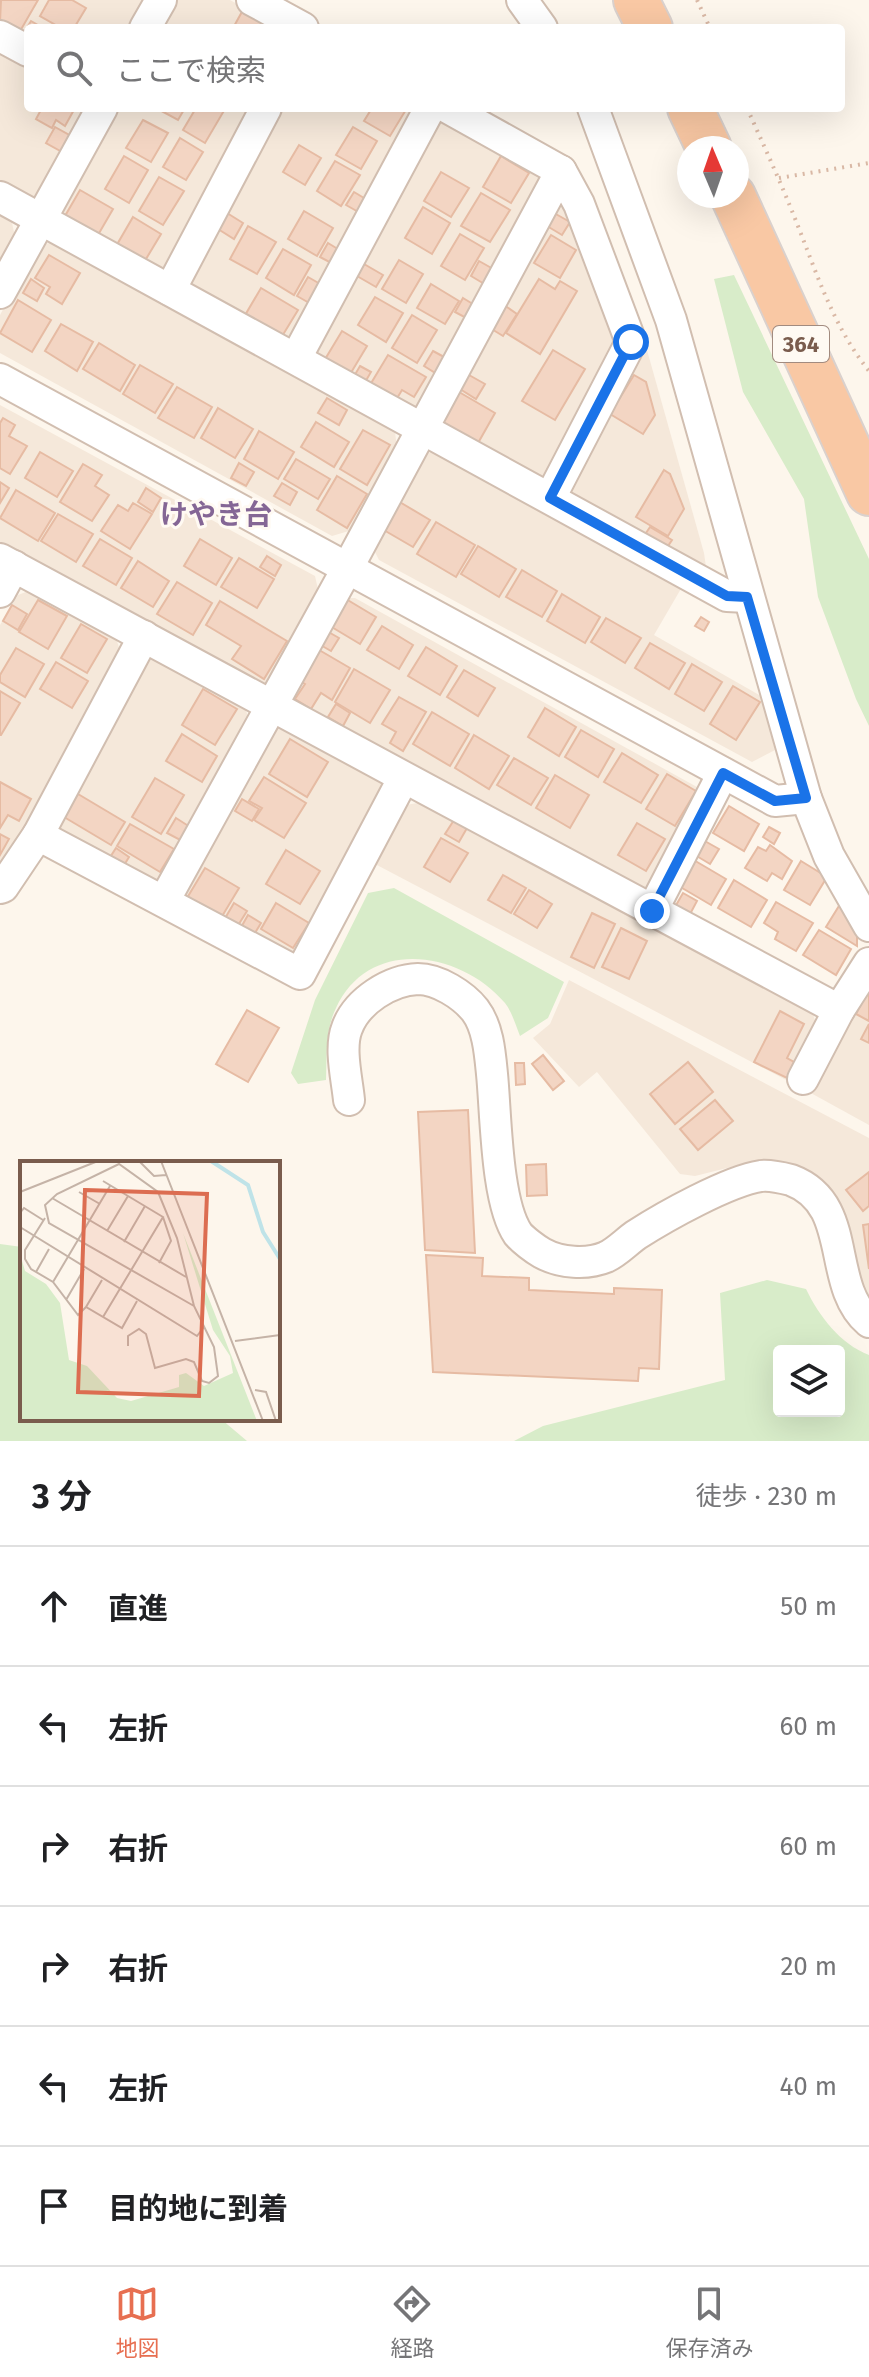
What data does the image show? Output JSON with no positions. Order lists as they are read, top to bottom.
{
  "streets": {
    "highway": ["364"]
  },
  "districts": ["けやき台"],
  "north": "top",
  "page": {
    "search": "ここで検索",
    "heading": ["3 分", "徒歩 · 230 m"],
    "list": [
      ["直進", "50 m"],
      ["左折", "60 m"],
      ["右折", "60 m"],
      ["右折", "20 m"],
      ["左折", "40 m"],
      "目的地に到着"
    ],
    "nav": ["地図", "経路", "保存済み"]
  }
}
